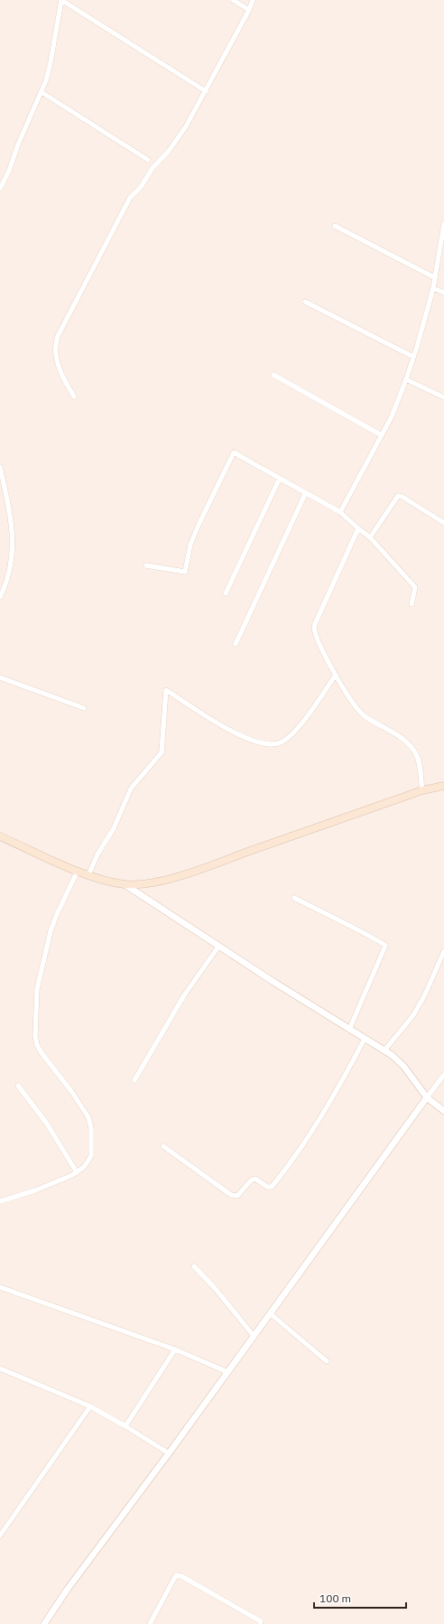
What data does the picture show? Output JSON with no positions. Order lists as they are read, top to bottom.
{
  "scale_bar": "100 m"
}
